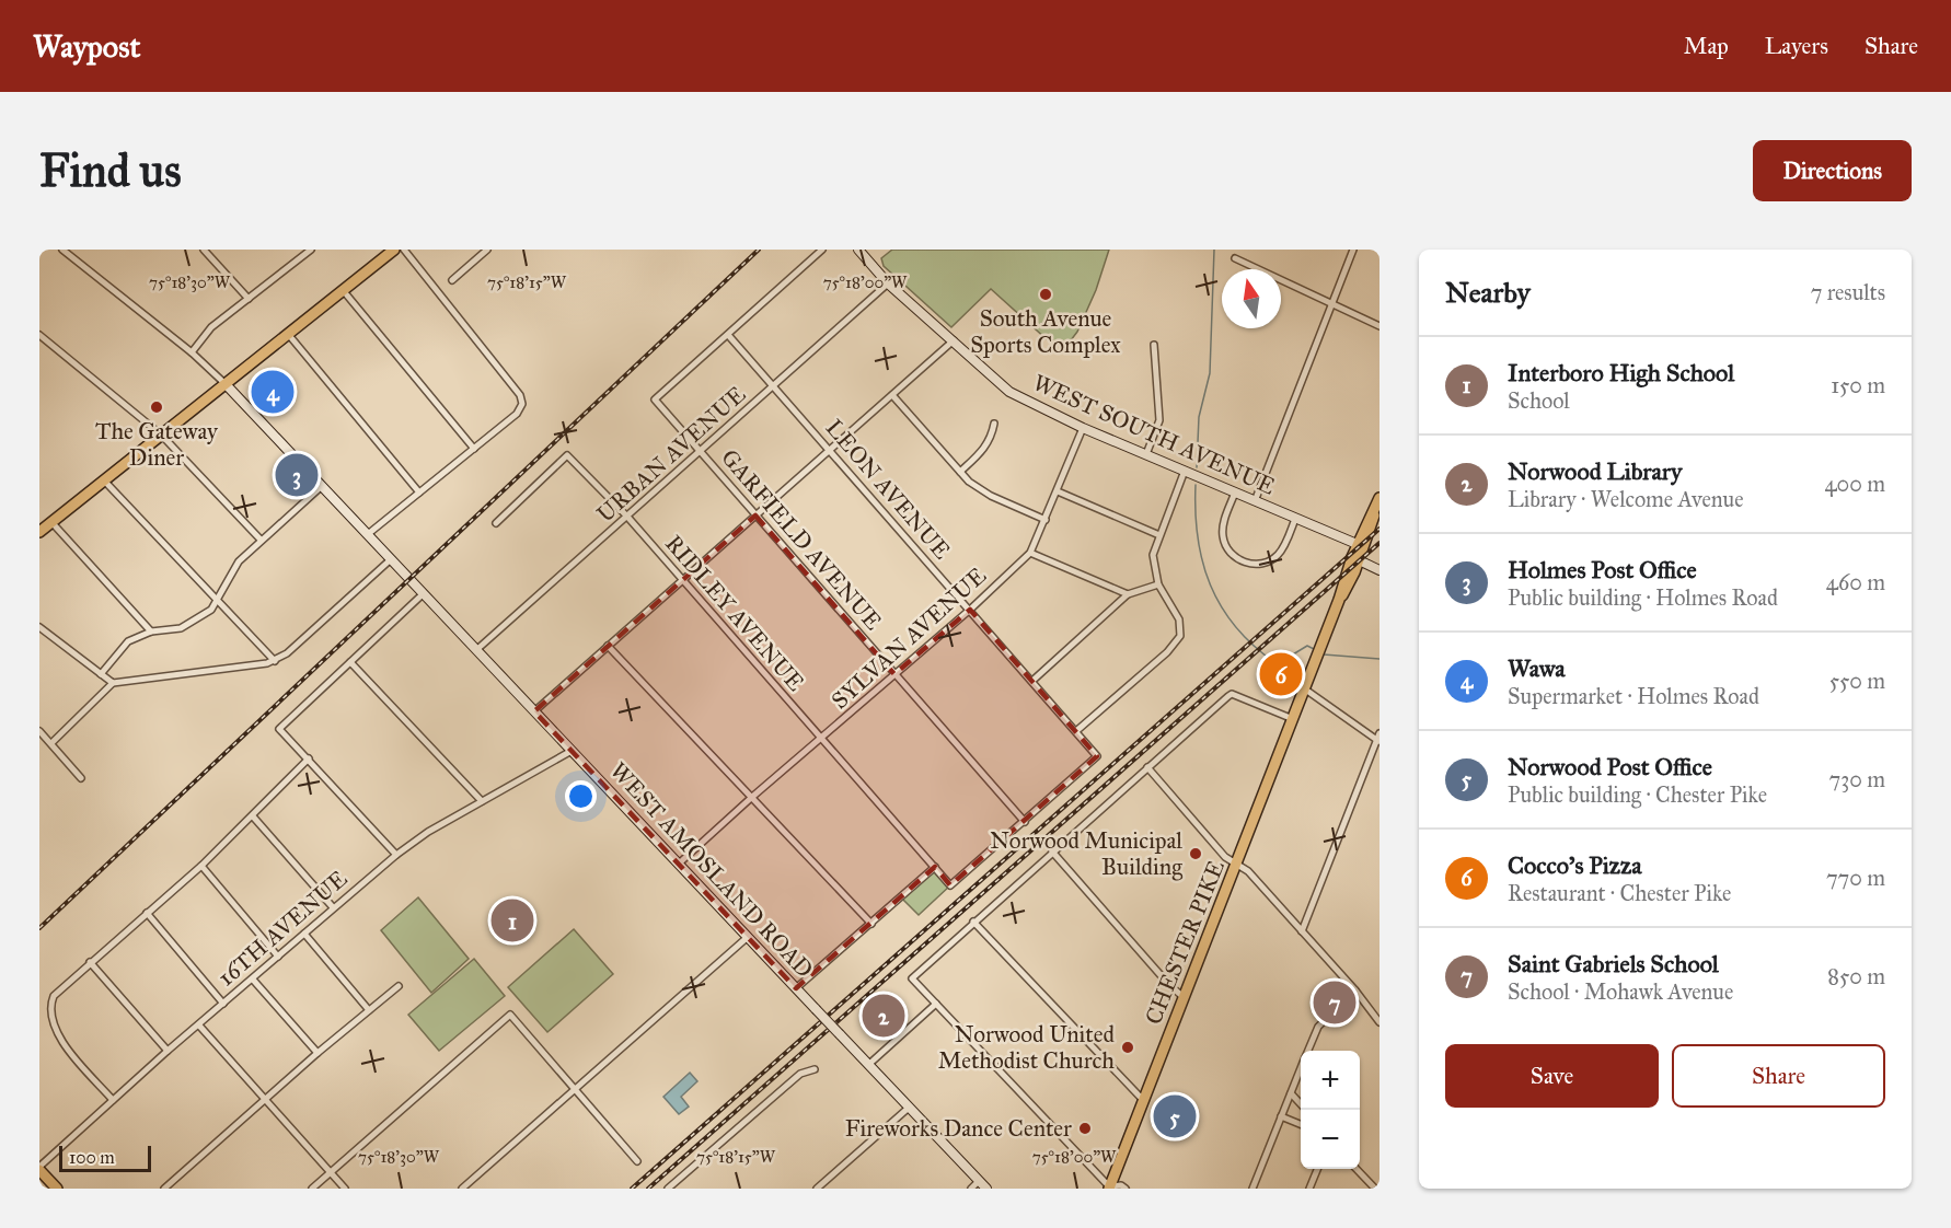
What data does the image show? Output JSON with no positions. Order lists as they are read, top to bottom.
{
  "streets": {
    "main road": ["CHESTER PIKE"],
    "street": [
      "WEST SOUTH AVENUE",
      "URBAN AVENUE",
      "LEON AVENUE",
      "GARFIELD AVENUE",
      "RIDLEY AVENUE",
      "SYLVAN AVENUE",
      "WEST AMOSLAND ROAD",
      "16TH AVENUE"
    ]
  },
  "crossings": [
    ["WEST SOUTH AVENUE", "URBAN AVENUE"],
    ["WEST SOUTH AVENUE", "SYLVAN AVENUE"],
    ["WEST SOUTH AVENUE", "CHESTER PIKE"],
    ["URBAN AVENUE", "LEON AVENUE"],
    ["URBAN AVENUE", "GARFIELD AVENUE"],
    ["URBAN AVENUE", "RIDLEY AVENUE"],
    ["URBAN AVENUE", "WEST AMOSLAND ROAD"],
    ["LEON AVENUE", "GARFIELD AVENUE"],
    ["LEON AVENUE", "RIDLEY AVENUE"],
    ["LEON AVENUE", "SYLVAN AVENUE"],
    ["GARFIELD AVENUE", "RIDLEY AVENUE"],
    ["GARFIELD AVENUE", "SYLVAN AVENUE"],
    ["RIDLEY AVENUE", "SYLVAN AVENUE"],
    ["SYLVAN AVENUE", "WEST AMOSLAND ROAD"],
    ["WEST AMOSLAND ROAD", "16TH AVENUE"]
  ],
  "places": [
    "South Avenue Sports Complex",
    "The Gateway Diner",
    "Norwood Municipal Building",
    "Norwood United Methodist Church",
    "Fireworks Dance Center"
  ],
  "scale_bar": "100 m",
  "north": "top",
  "page": {
    "header": "Waypost",
    "nav": ["Map", "Layers", "Share"],
    "buttons": [
      "Directions",
      ["Save", "Share"]
    ],
    "title": "Find us",
    "heading": ["Nearby", "7 results"],
    "list": [
      {
        "mark": "1",
        "name": "Interboro High School",
        "note": "School",
        "value": "150 m"
      },
      {
        "mark": "2",
        "name": "Norwood Library",
        "note": "Library · Welcome Avenue",
        "value": "400 m"
      },
      {
        "mark": "3",
        "name": "Holmes Post Office",
        "note": "Public building · Holmes Road",
        "value": "460 m"
      },
      {
        "mark": "4",
        "name": "Wawa",
        "note": "Supermarket · Holmes Road",
        "value": "550 m"
      },
      {
        "mark": "5",
        "name": "Norwood Post Office",
        "note": "Public building · Chester Pike",
        "value": "730 m"
      },
      {
        "mark": "6",
        "name": "Cocco's Pizza",
        "note": "Restaurant · Chester Pike",
        "value": "770 m"
      },
      {
        "mark": "7",
        "name": "Saint Gabriels School",
        "note": "School · Mohawk Avenue",
        "value": "850 m"
      }
    ],
    "pins": [
      "4",
      "3",
      "6",
      "1",
      "7",
      "2",
      "5"
    ],
    "map_buttons": ["+", "−"],
    "scale": "100 m"
  },
  "coordinates": ["75°18'30\"W", "75°18'15\"W", "75°18'00\"W"]
}
